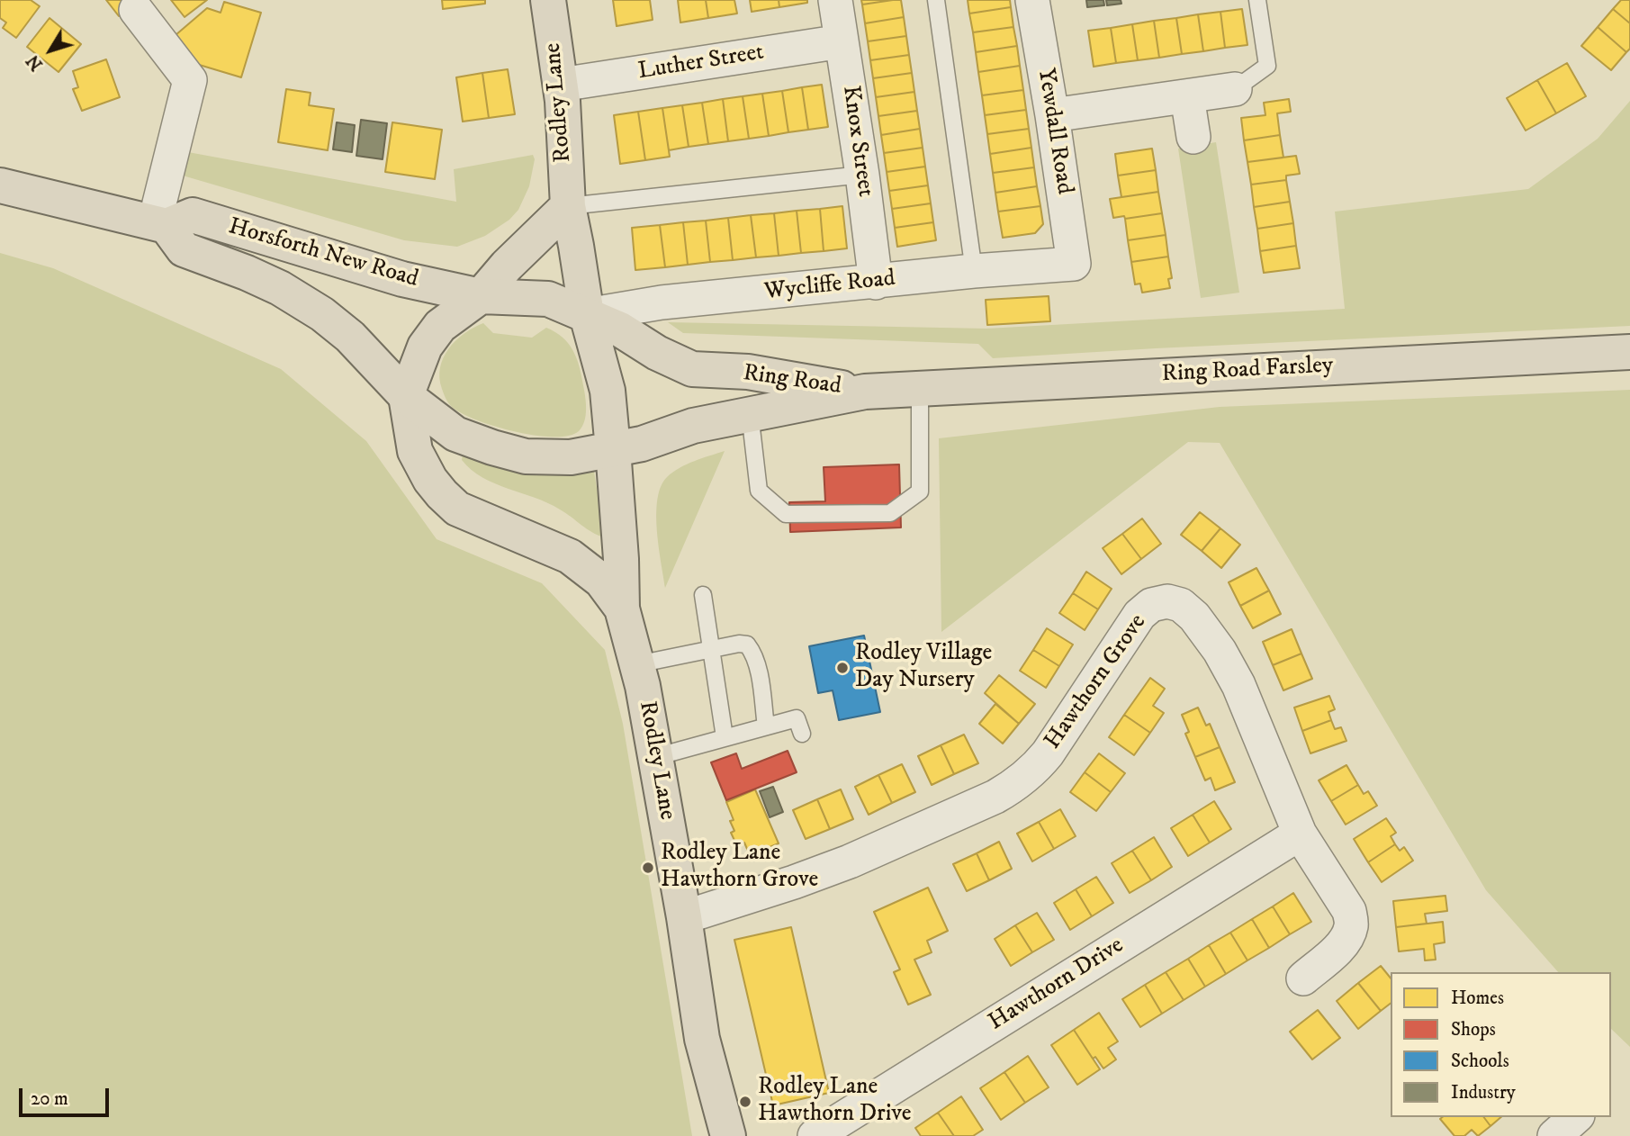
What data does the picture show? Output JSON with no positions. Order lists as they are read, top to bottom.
{
  "streets": {
    "main road": [
      "Rodley Lane",
      "Horsforth New Road",
      "Ring Road Farsley",
      "Ring Road"
    ],
    "street": [
      "Luther Street",
      "Yewdall Road",
      "Knox Street",
      "Wycliffe Road",
      "Hawthorn Grove",
      "Hawthorn Drive"
    ]
  },
  "crossings": [
    ["Luther Street", "Rodley Lane"],
    ["Luther Street", "Knox Street"],
    ["Rodley Lane", "Horsforth New Road"],
    ["Rodley Lane", "Wycliffe Road"],
    ["Rodley Lane", "Ring Road"],
    ["Rodley Lane", "Hawthorn Grove"],
    ["Yewdall Road", "Wycliffe Road"],
    ["Knox Street", "Wycliffe Road"],
    ["Horsforth New Road", "Wycliffe Road"],
    ["Horsforth New Road", "Ring Road"],
    ["Wycliffe Road", "Ring Road"],
    ["Ring Road Farsley", "Ring Road"],
    ["Hawthorn Grove", "Hawthorn Drive"]
  ],
  "places": ["Rodley Village Day Nursery", "Rodley Lane Hawthorn Grove", "Rodley Lane Hawthorn Drive"],
  "legend": [
    "Homes",
    "Shops",
    "Schools",
    "Industry"
  ],
  "scale_bar": "20 m",
  "north": "bottom left"
}
